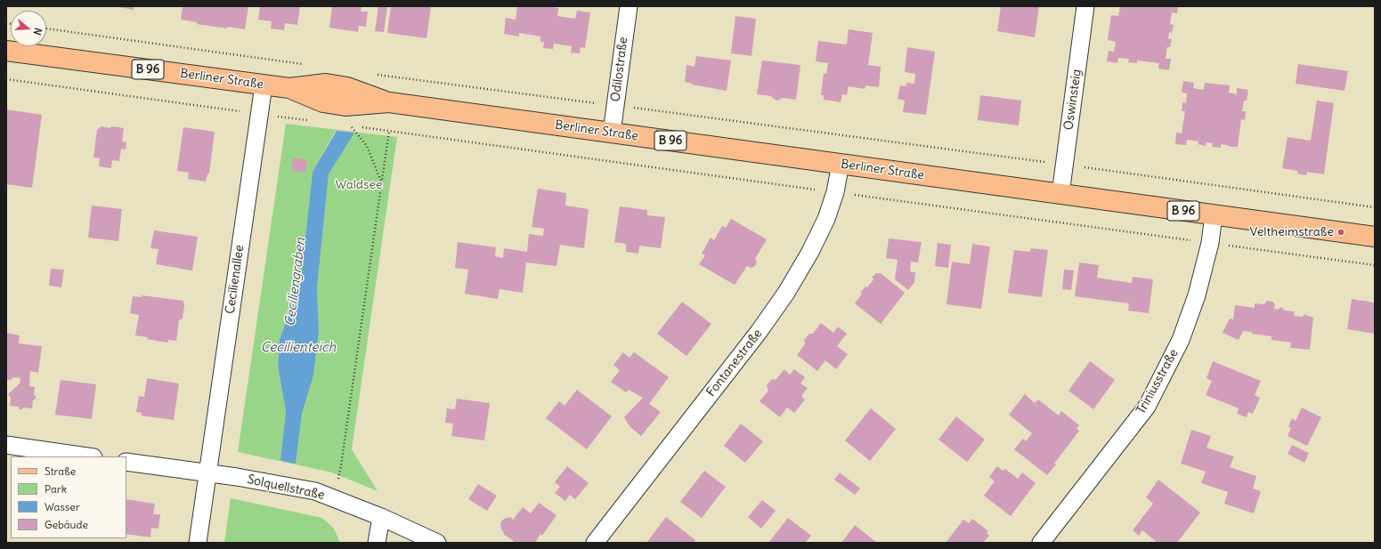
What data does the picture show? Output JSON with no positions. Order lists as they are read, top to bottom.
{
  "streets": {
    "main road": ["B 96", "Berliner Straße"],
    "street": [
      "Odilostraße",
      "Oswinsteig",
      "Cecilienallee",
      "Fontanestraße",
      "Triniusstraße",
      "Solquellstraße"
    ]
  },
  "crossings": [
    ["Odilostraße", "Berliner Straße"],
    ["Berliner Straße", "Oswinsteig"],
    ["Berliner Straße", "Cecilienallee"],
    ["Berliner Straße", "Fontanestraße"],
    ["Berliner Straße", "Triniusstraße"],
    ["Cecilienallee", "Solquellstraße"]
  ],
  "water": ["Ceciliengraben", "Cecilienteich"],
  "parks": ["Waldsee"],
  "places": ["Veltheimstraße"],
  "legend": [
    "Straße",
    "Park",
    "Wasser",
    "Gebäude"
  ],
  "north": "right"
}
